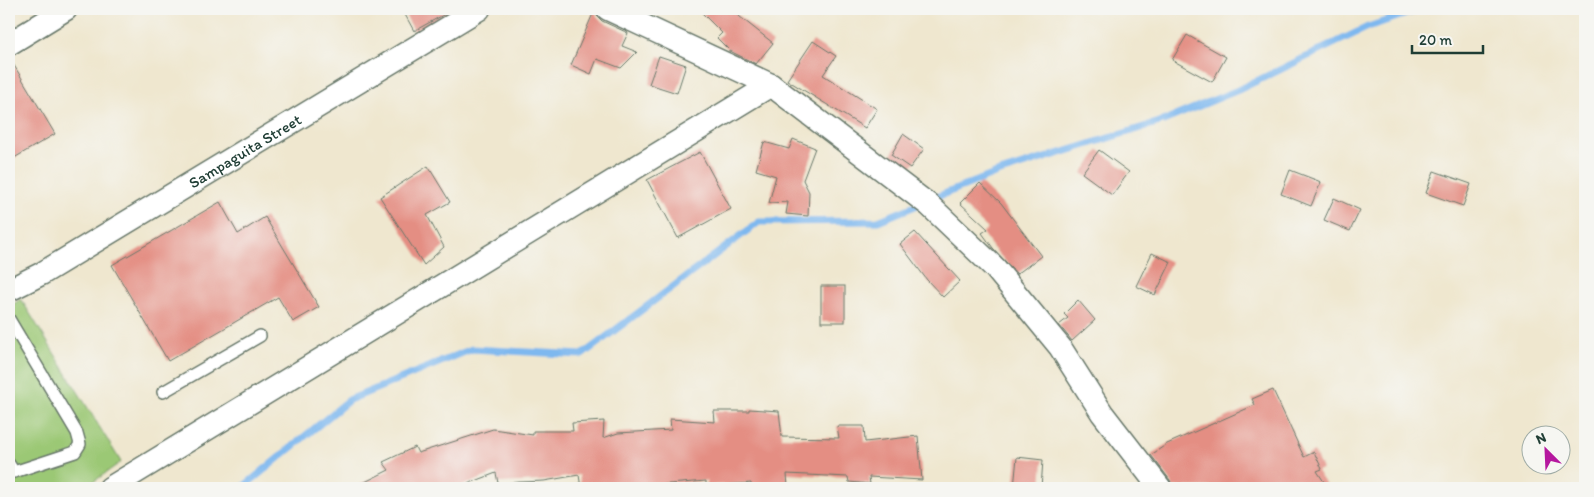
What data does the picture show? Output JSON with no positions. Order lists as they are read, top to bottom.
{
  "streets": {
    "street": ["Sampaguita Street"]
  },
  "scale_bar": "20 m",
  "north": "top left"
}
